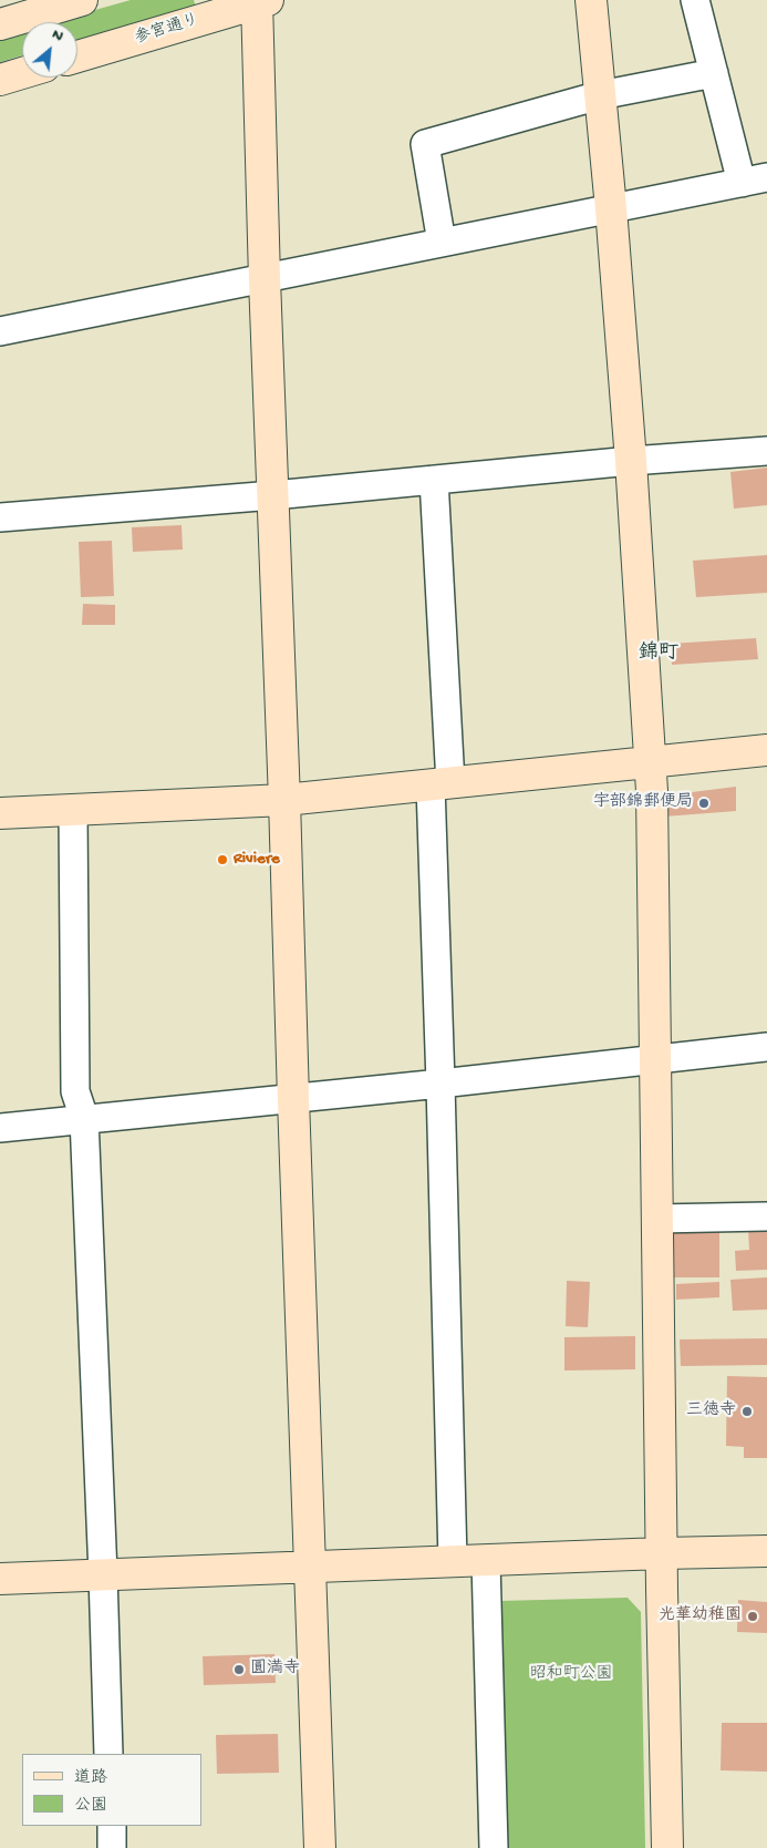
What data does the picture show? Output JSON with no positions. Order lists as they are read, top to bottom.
{
  "streets": {
    "street": ["参宮通り"]
  },
  "districts": ["錦町"],
  "parks": ["昭和町公園"],
  "places": [
    "宇部錦郵便局",
    "Riviere",
    "三徳寺",
    "光華幼稚園",
    "圓満寺"
  ],
  "legend": ["道路", "公園"],
  "north": "top right"
}
